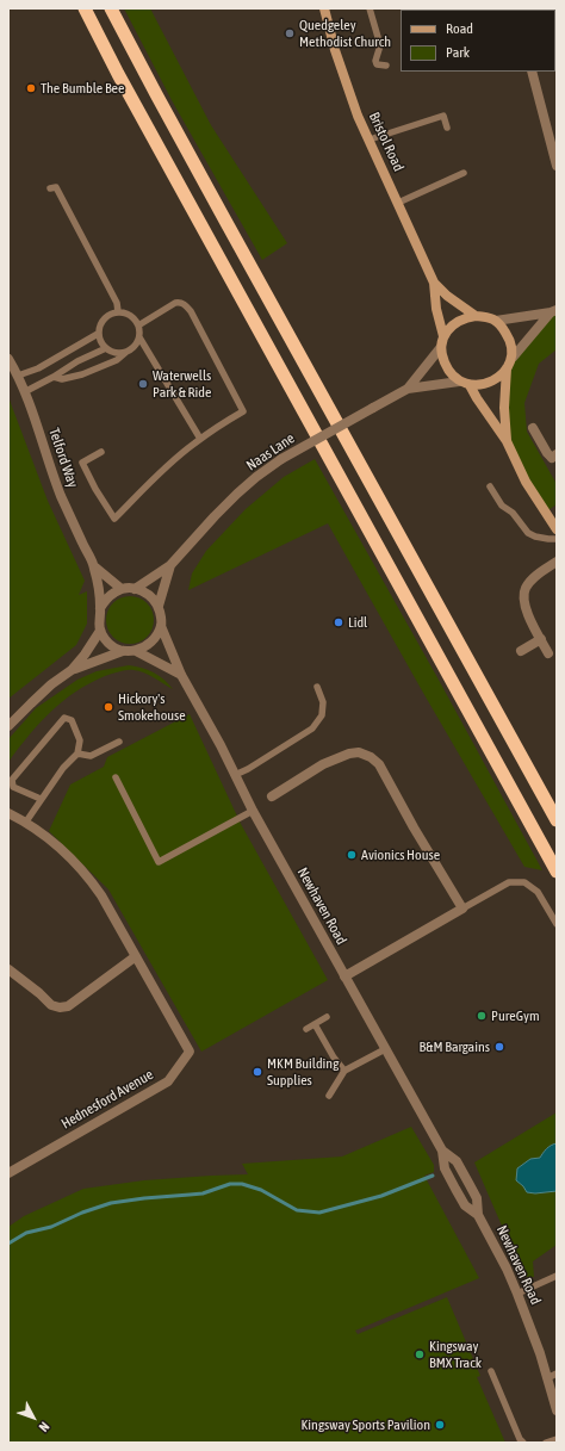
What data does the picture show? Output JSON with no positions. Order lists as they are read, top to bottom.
{
  "streets": {
    "main road": ["Bristol Road"],
    "street": [
      "Naas Lane",
      "Telford Way",
      "Newhaven Road",
      "Hednesford Avenue"
    ]
  },
  "crossings": [
    ["Bristol Road", "Naas Lane"],
    ["Naas Lane", "Telford Way"],
    ["Naas Lane", "Newhaven Road"],
    ["Telford Way", "Newhaven Road"]
  ],
  "places": [
    "Quedgeley Methodist Church",
    "The Bumble Bee",
    "Waterwells Park & Ride",
    "Lidl",
    "Hickory's Smokehouse",
    "Avionics House",
    "PureGym",
    "B&M Bargains",
    "MKM Building Supplies",
    "Kingsway BMX Track",
    "Kingsway Sports Pavilion"
  ],
  "legend": ["Road", "Park"],
  "north": "bottom right"
}
